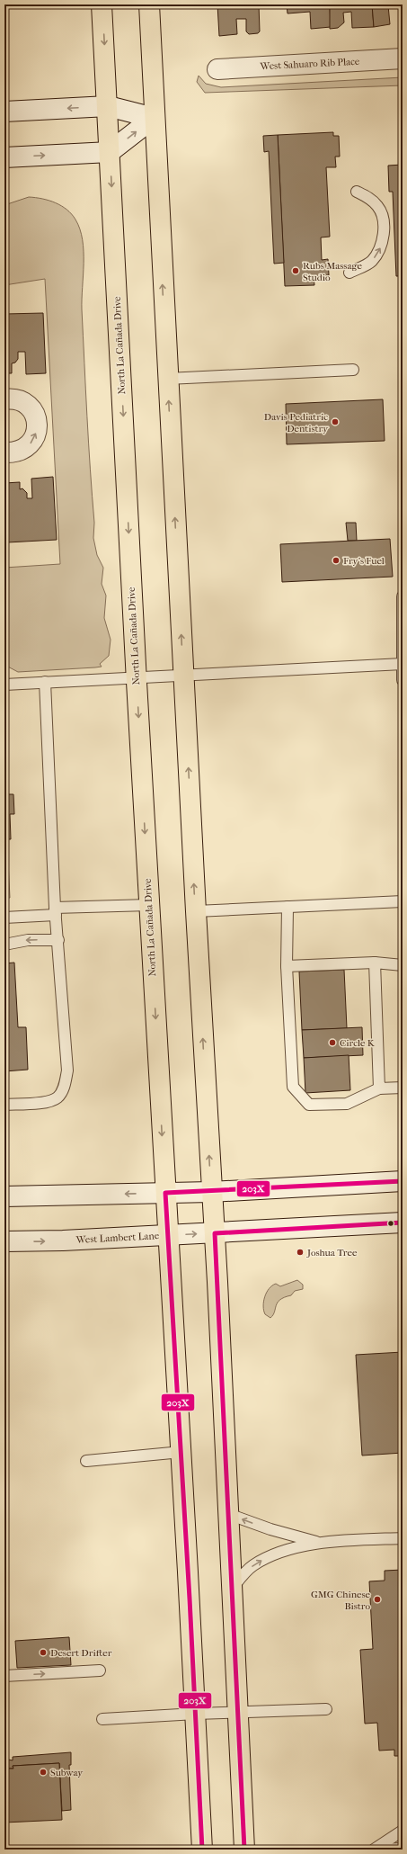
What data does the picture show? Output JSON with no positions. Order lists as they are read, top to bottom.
{
  "streets": {
    "main road": ["West Sahuaro Rib Place", "North La Cañada Drive", "West Lambert Lane"]
  },
  "crossings": [
    ["North La Cañada Drive", "West Lambert Lane"]
  ],
  "places": [
    "Rubs Massage Studio",
    "Davis Pediatric Dentistry",
    "Fry's Fuel",
    "Circle K",
    "Joshua Tree",
    "GMG Chinese Bistro",
    "Desert Drifter",
    "Subway"
  ],
  "lines": ["transit line 203X"]
}
